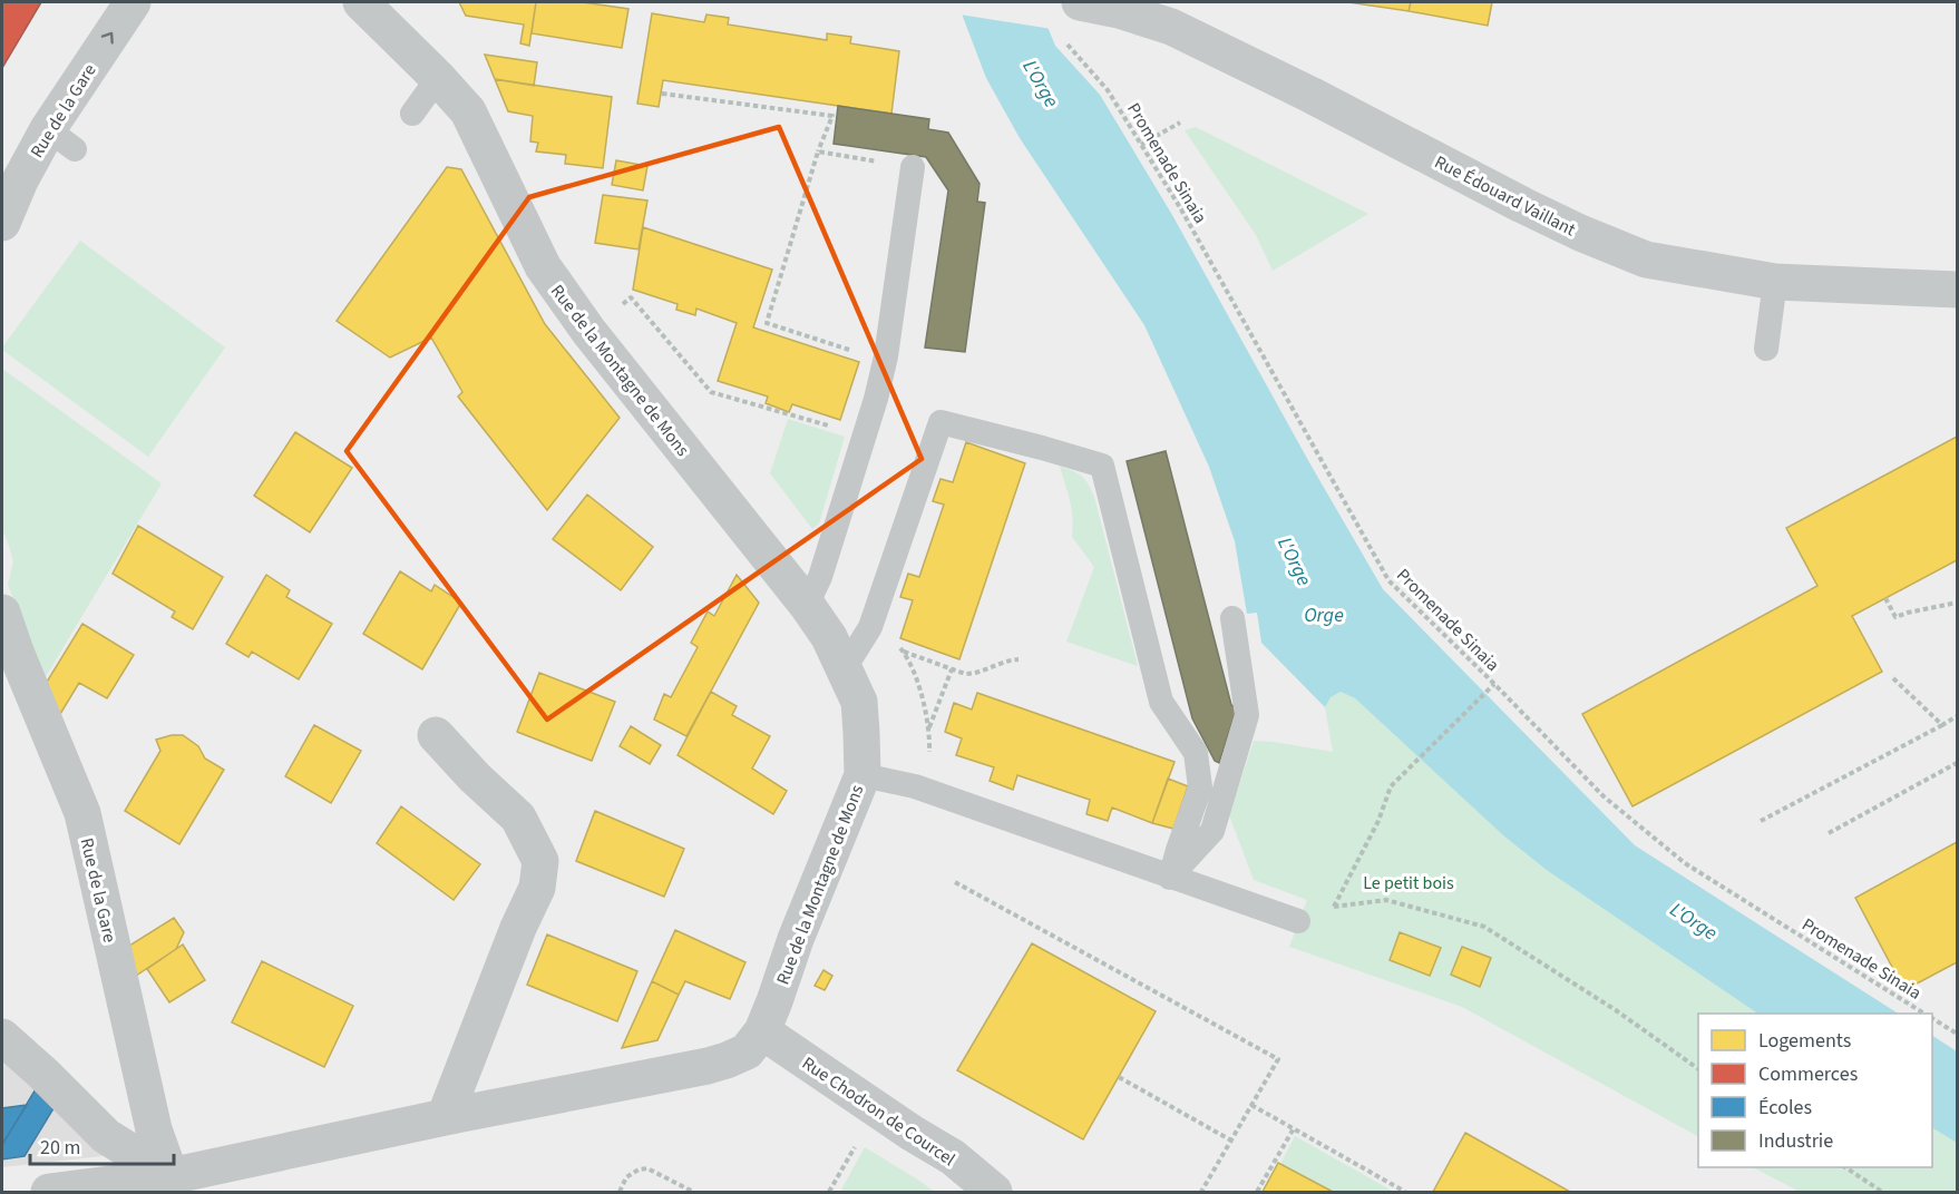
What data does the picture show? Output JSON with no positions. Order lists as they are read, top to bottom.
{
  "streets": {
    "street": [
      "Rue de la Gare",
      "Rue Édouard Vaillant",
      "Rue de la Montagne de Mons",
      "Rue Chodron de Courcel"
    ],
    "path": ["Promenade Sinaia"]
  },
  "crossings": [
    ["Rue de la Gare", "Rue de la Montagne de Mons"],
    ["Rue de la Montagne de Mons", "Rue Chodron de Courcel"]
  ],
  "water": ["L'Orge", "Orge"],
  "parks": ["Le petit bois"],
  "legend": [
    "Logements",
    "Commerces",
    "Écoles",
    "Industrie"
  ],
  "scale_bar": "20 m"
}
